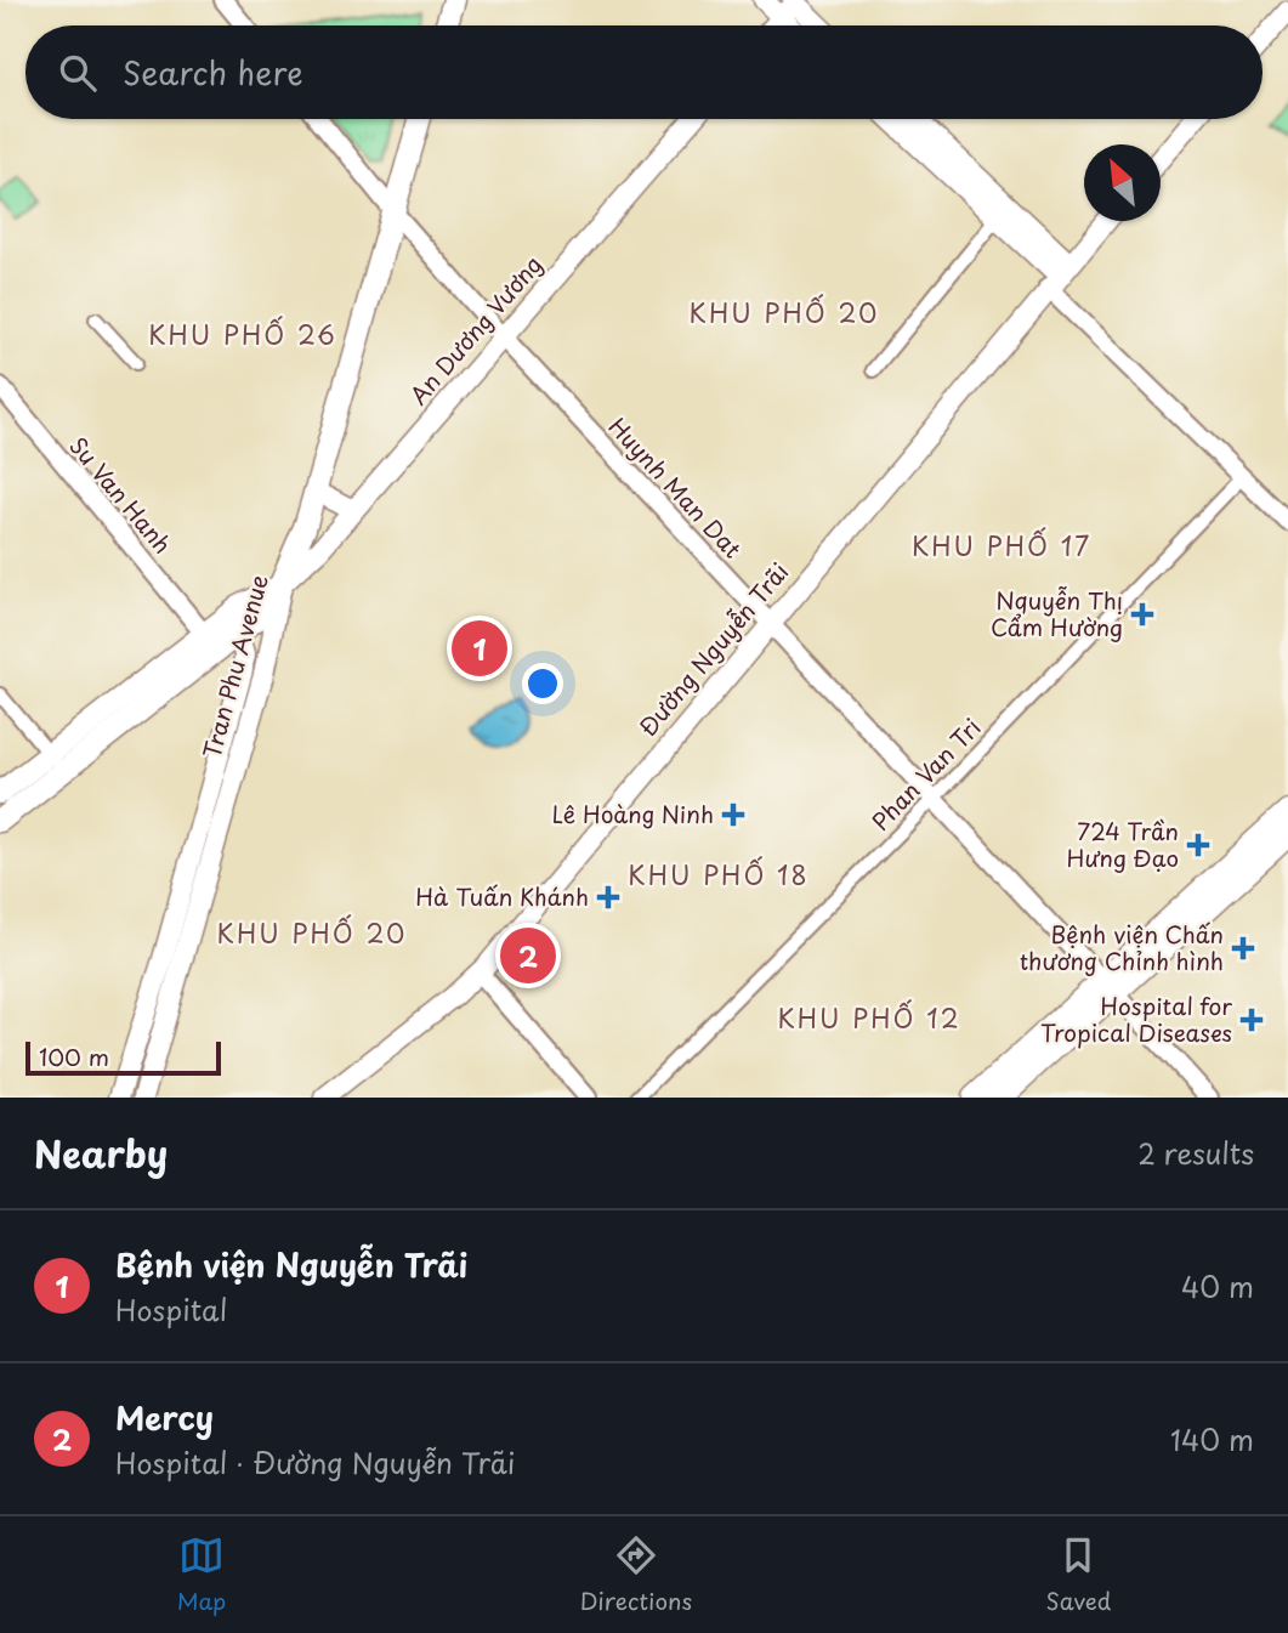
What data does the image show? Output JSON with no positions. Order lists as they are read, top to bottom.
{
  "streets": {
    "main road": ["An Dương Vương", "Đường Nguyễn Trãi", "Tran Phu Avenue"],
    "street": ["Huynh Man Dat", "Su Van Hanh", "Phan Van Tri"]
  },
  "crossings": [
    ["An Dương Vương", "Huynh Man Dat"],
    ["An Dương Vương", "Tran Phu Avenue"],
    ["Huynh Man Dat", "Đường Nguyễn Trãi"],
    ["Huynh Man Dat", "Tran Phu Avenue"],
    ["Huynh Man Dat", "Phan Van Tri"]
  ],
  "districts": [
    "KHU PHỐ 20",
    "KHU PHỐ 26",
    "KHU PHỐ 17",
    "KHU PHỐ 18",
    "KHU PHỐ 20",
    "KHU PHỐ 12"
  ],
  "places": {
    "health": [
      "Nguyễn Thị Cẩm Hường",
      "Lê Hoàng Ninh",
      "724 Trần Hưng Đạo",
      "Hà Tuấn Khánh",
      "Bệnh viện Chấn thương Chỉnh hình",
      "Hospital for Tropical Diseases"
    ]
  },
  "scale_bar": "100 m",
  "north": "top left",
  "page": {
    "search": "Search here",
    "pins": ["1", "2"],
    "scale": "100 m",
    "heading": ["Nearby", "2 results"],
    "list": [
      {
        "mark": "1",
        "name": "Bệnh viện Nguyễn Trãi",
        "note": "Hospital",
        "value": "40 m"
      },
      {
        "mark": "2",
        "name": "Mercy",
        "note": "Hospital · Đường Nguyễn Trãi",
        "value": "140 m"
      }
    ],
    "nav": ["Map", "Directions", "Saved"]
  }
}
